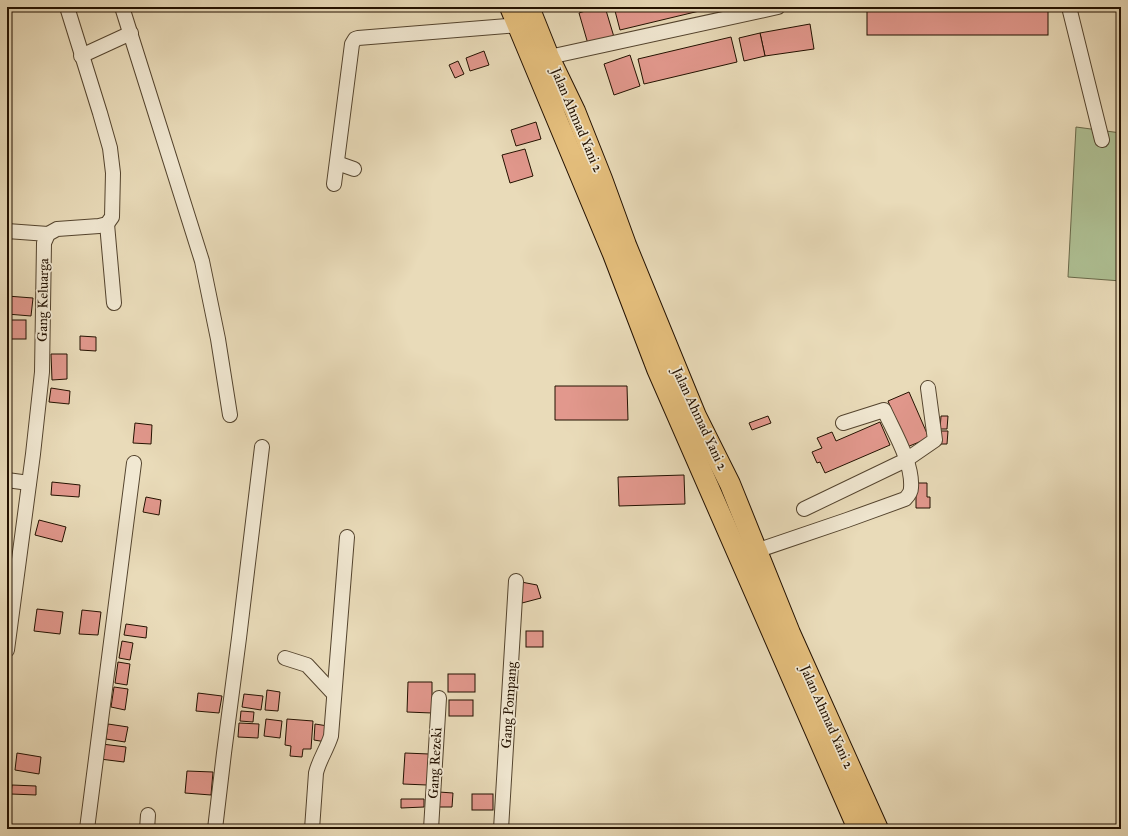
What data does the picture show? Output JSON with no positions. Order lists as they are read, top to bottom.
{
  "streets": {
    "highway": ["Jalan Ahmad Yani 2"],
    "street": ["Gang Keluarga", "Gang Pompang", "Gang Rezeki"]
  }
}
